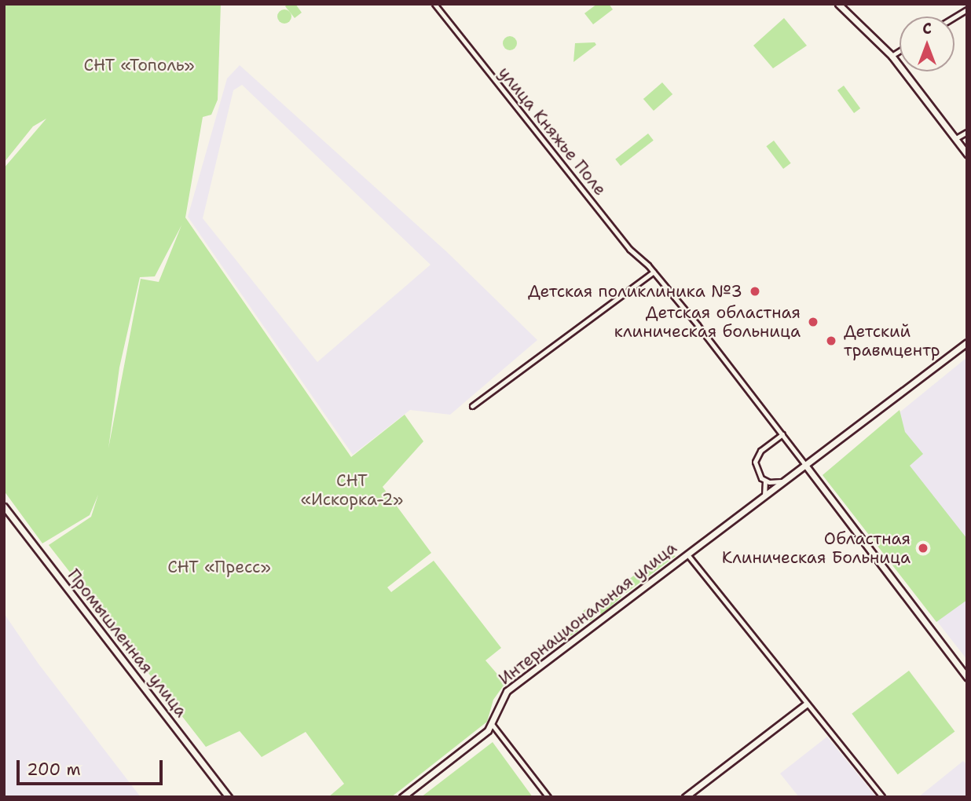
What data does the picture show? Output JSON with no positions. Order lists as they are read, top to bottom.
{
  "streets": {
    "street": ["улица Княжье Поле", "Интернациональная улица", "Промышленная улица"]
  },
  "parks": ["СНТ «Тополь»", "СНТ «Искорка-2»", "СНТ «Пресс»"],
  "places": [
    "Детская поликлиника №3",
    "Детская областная клиническая больница",
    "Детский травмцентр",
    "Областная Клиническая Больница"
  ],
  "scale_bar": "200 m",
  "north": "top"
}
